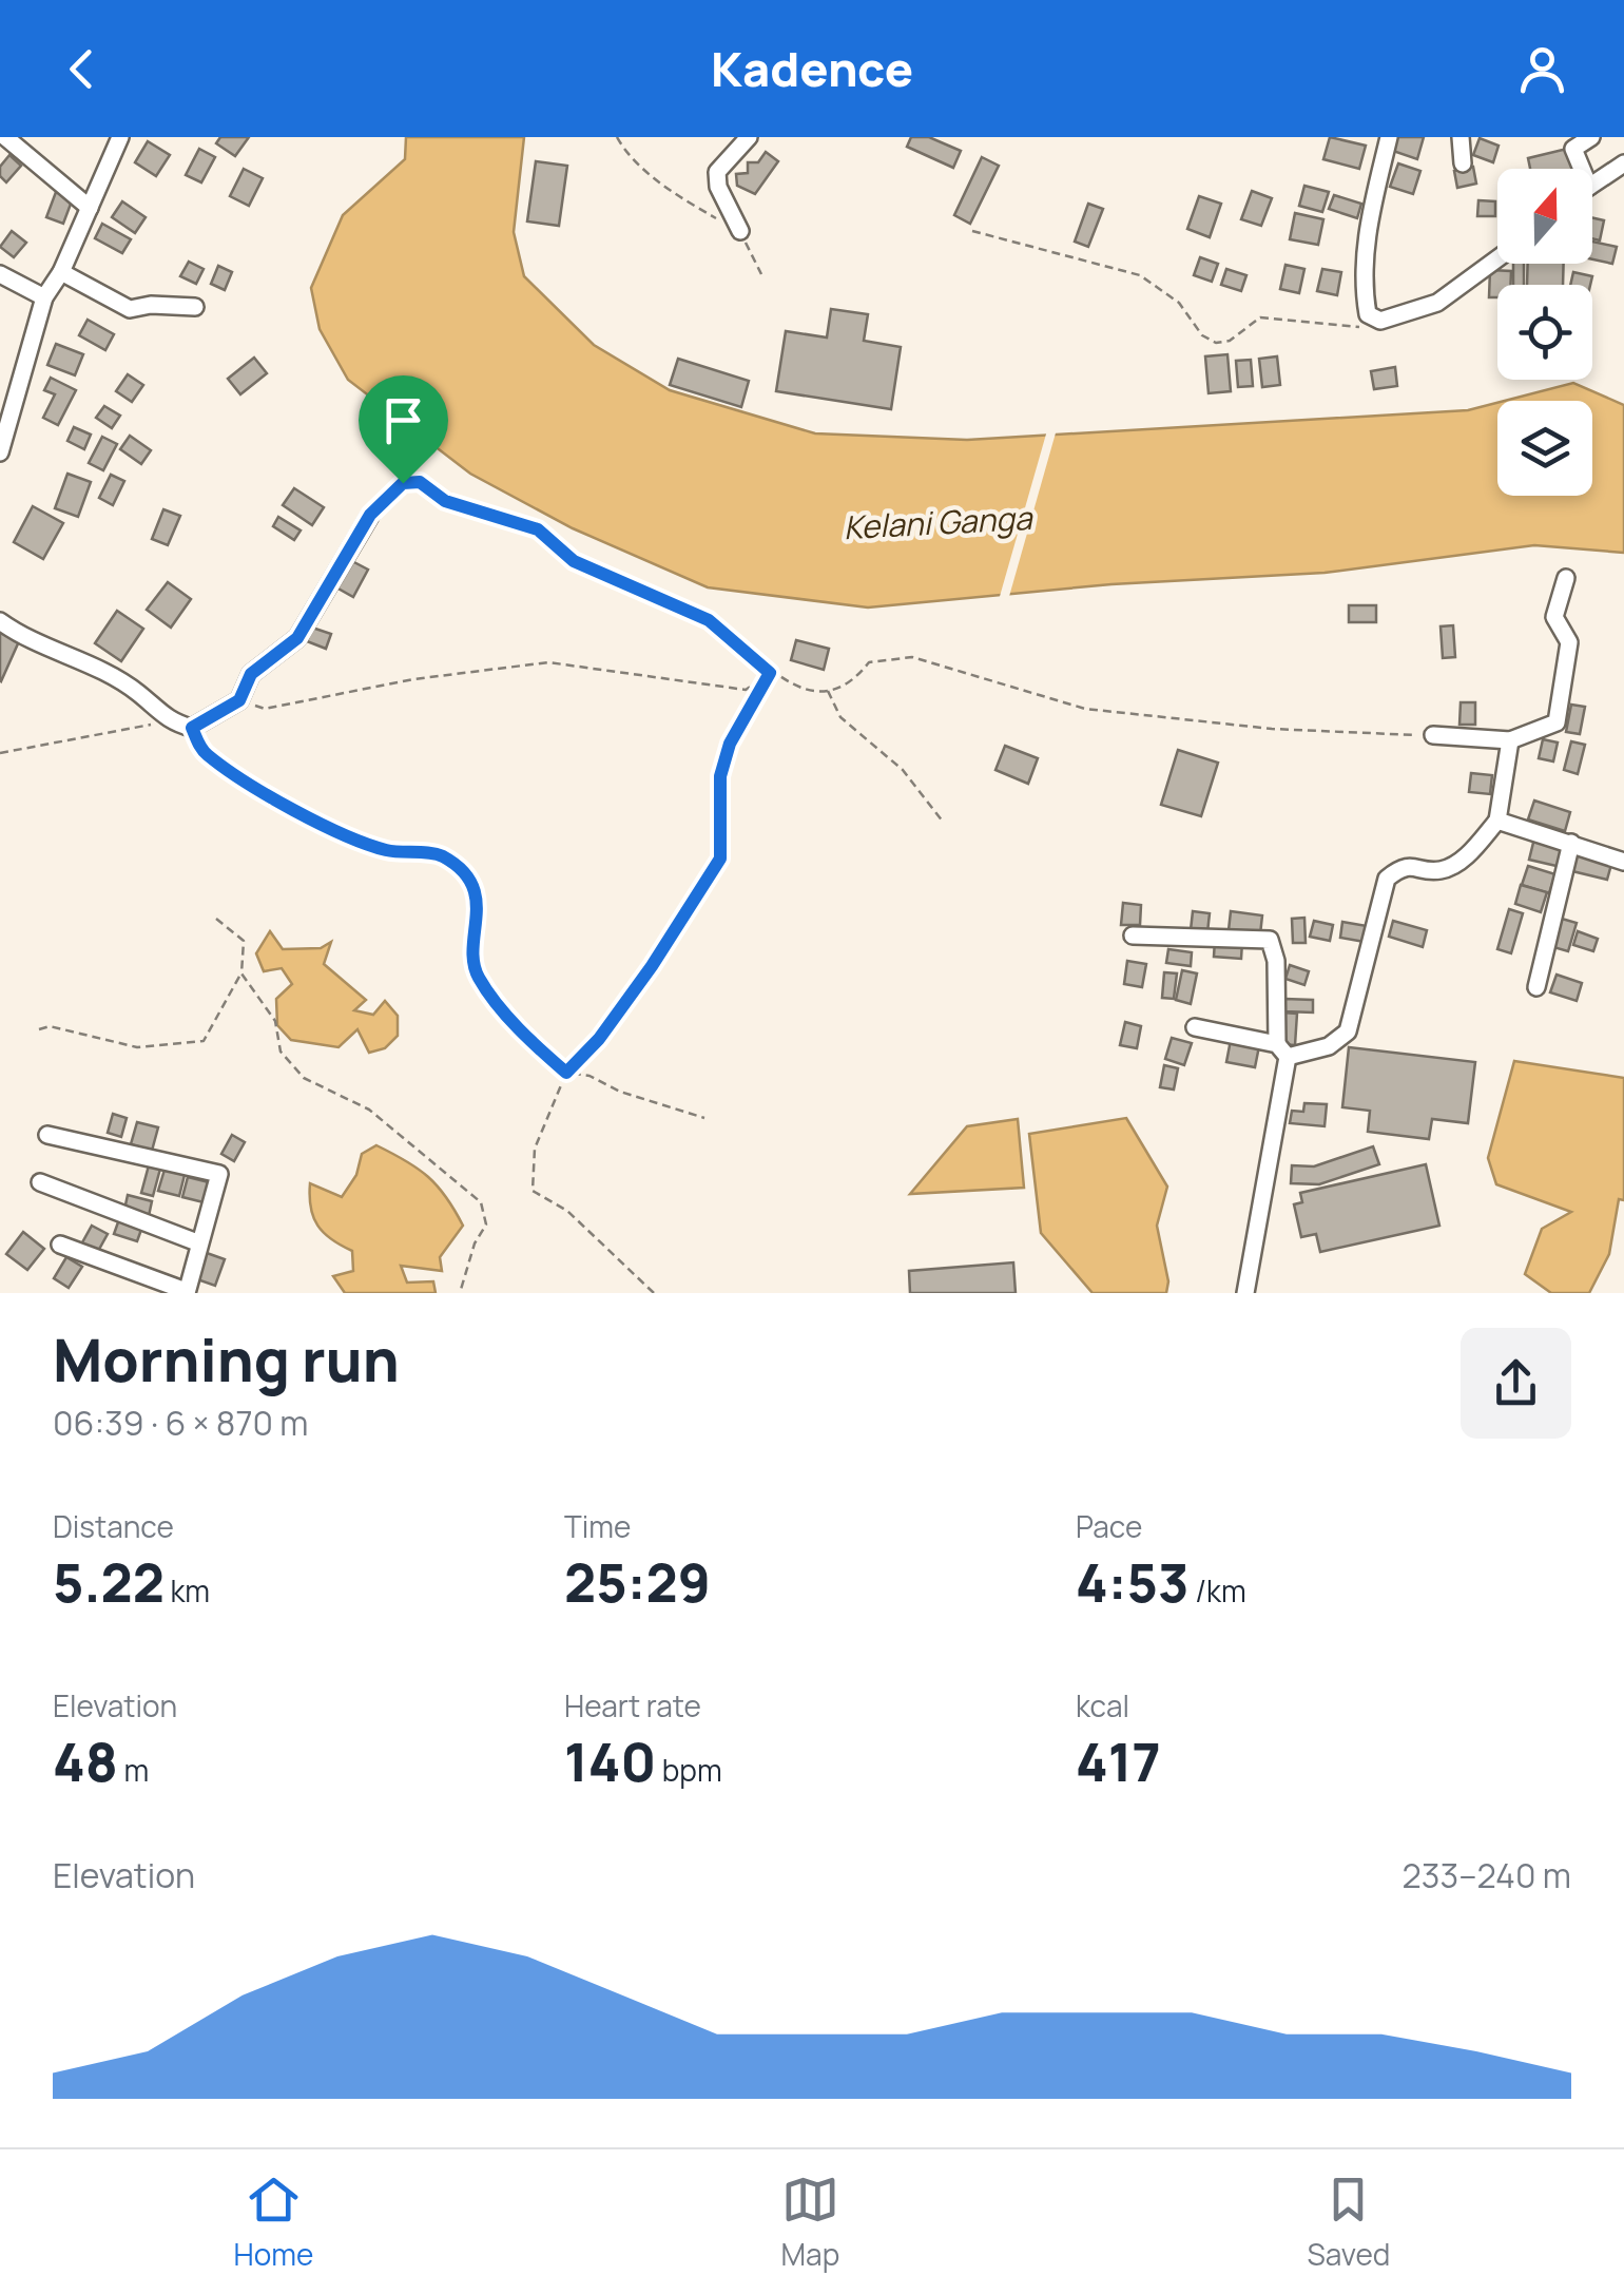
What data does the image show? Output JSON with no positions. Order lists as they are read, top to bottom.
{
  "water": ["Kelani Ganga"],
  "north": "top",
  "page": {
    "header": "Kadence",
    "heading": ["Morning run", "06:39 · 6 × 870 m"],
    "stats": [
      ["Distance", "5.22 km"],
      ["Time", "25:29"],
      ["Pace", "4:53 /km"],
      ["Elevation", "48 m"],
      ["Heart rate", "140 bpm"],
      ["kcal", "417"]
    ],
    "chart": ["Elevation", "233–240 m"],
    "tabs": ["Home", "Map", "Saved"]
  }
}
